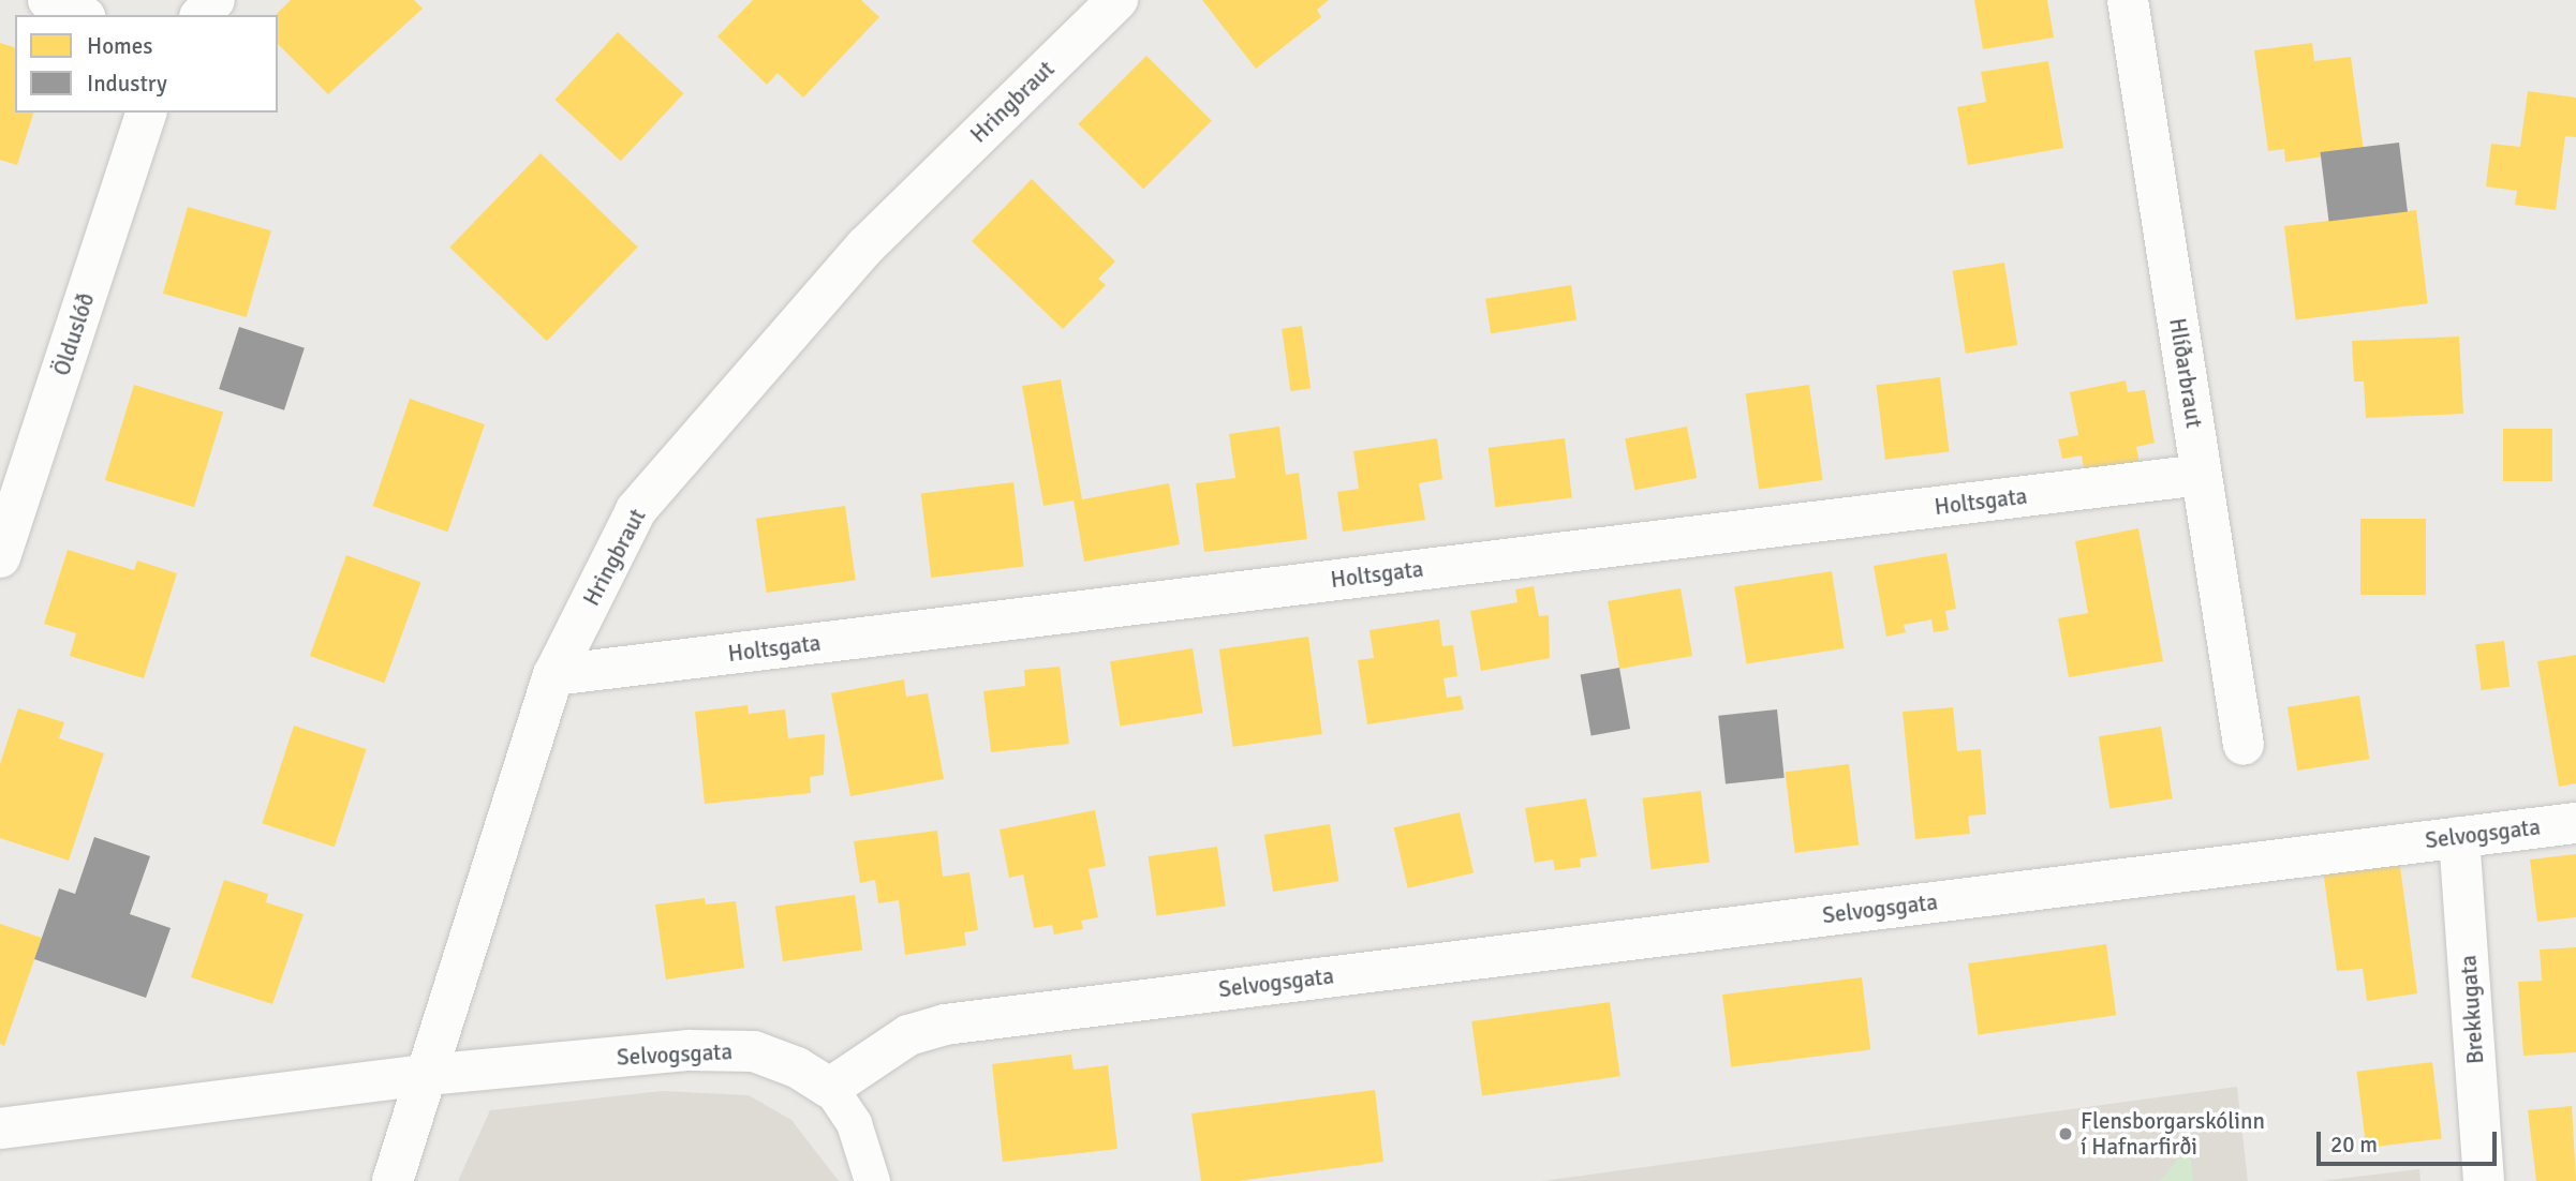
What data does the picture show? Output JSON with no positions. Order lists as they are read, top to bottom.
{
  "streets": {
    "street": [
      "Hringbraut",
      "Ölduslóð",
      "Hlíðarbraut",
      "Holtsgata",
      "Selvogsgata",
      "Brekkugata"
    ]
  },
  "crossings": [
    ["Hringbraut", "Holtsgata"],
    ["Hringbraut", "Selvogsgata"],
    ["Hlíðarbraut", "Holtsgata"],
    ["Selvogsgata", "Brekkugata"]
  ],
  "places": ["Flensborgarskólinn í Hafnarfirði"],
  "legend": ["Homes", "Industry"],
  "scale_bar": "20 m"
}
